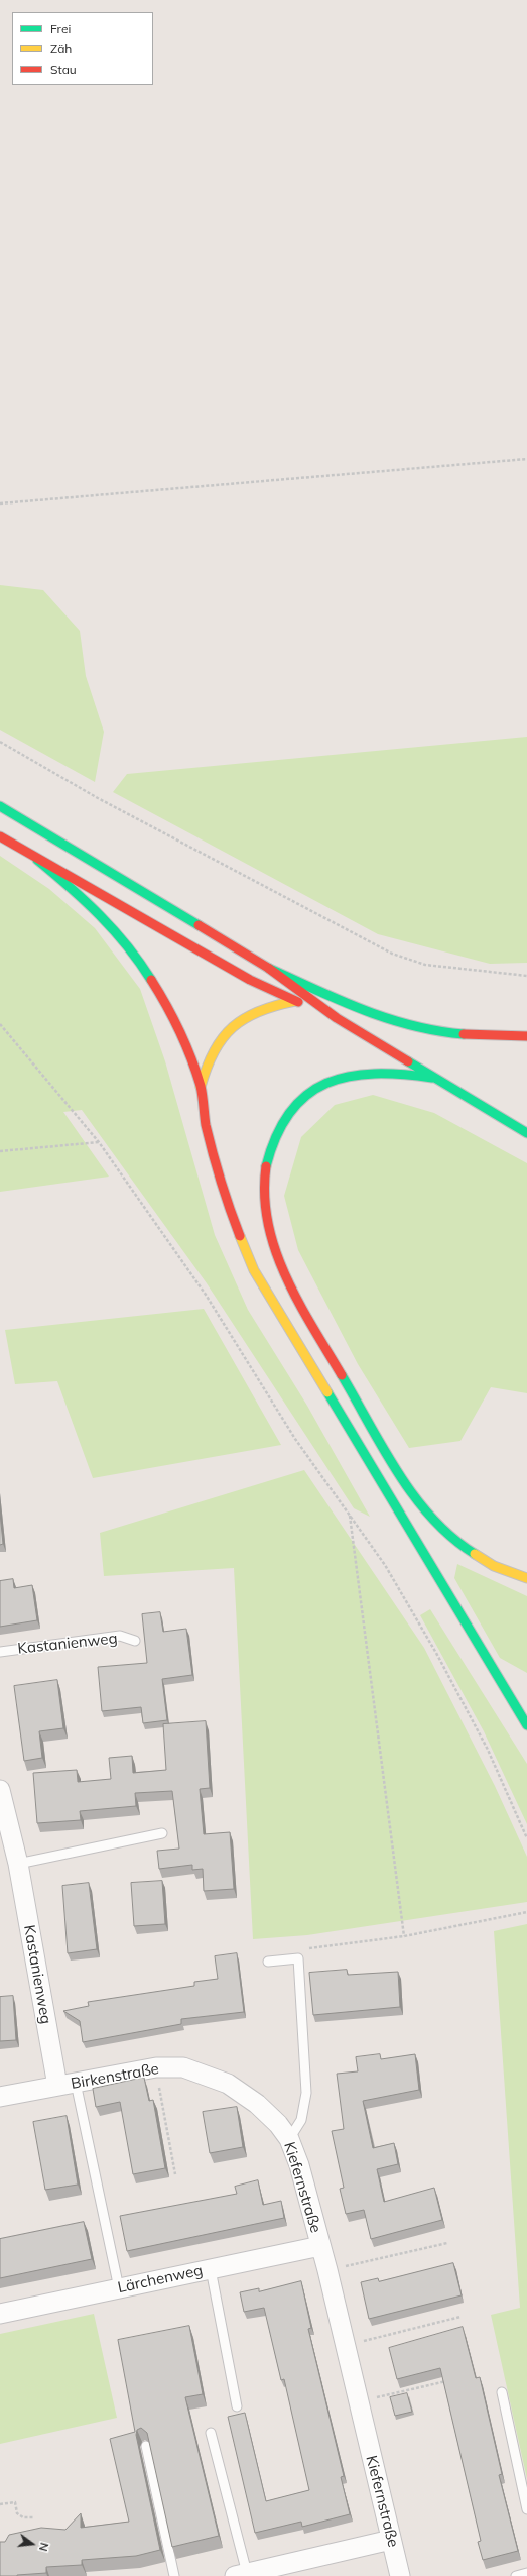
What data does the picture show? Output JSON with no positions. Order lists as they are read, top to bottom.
{
  "streets": {
    "street": [
      "Kastanienweg",
      "Birkenstraße",
      "Kiefernstraße",
      "Lärchenweg"
    ]
  },
  "crossings": [
    ["Kastanienweg", "Birkenstraße"],
    ["Birkenstraße", "Kiefernstraße"],
    ["Kiefernstraße", "Lärchenweg"]
  ],
  "legend": ["Frei", "Zäh", "Stau"],
  "north": "right"
}
